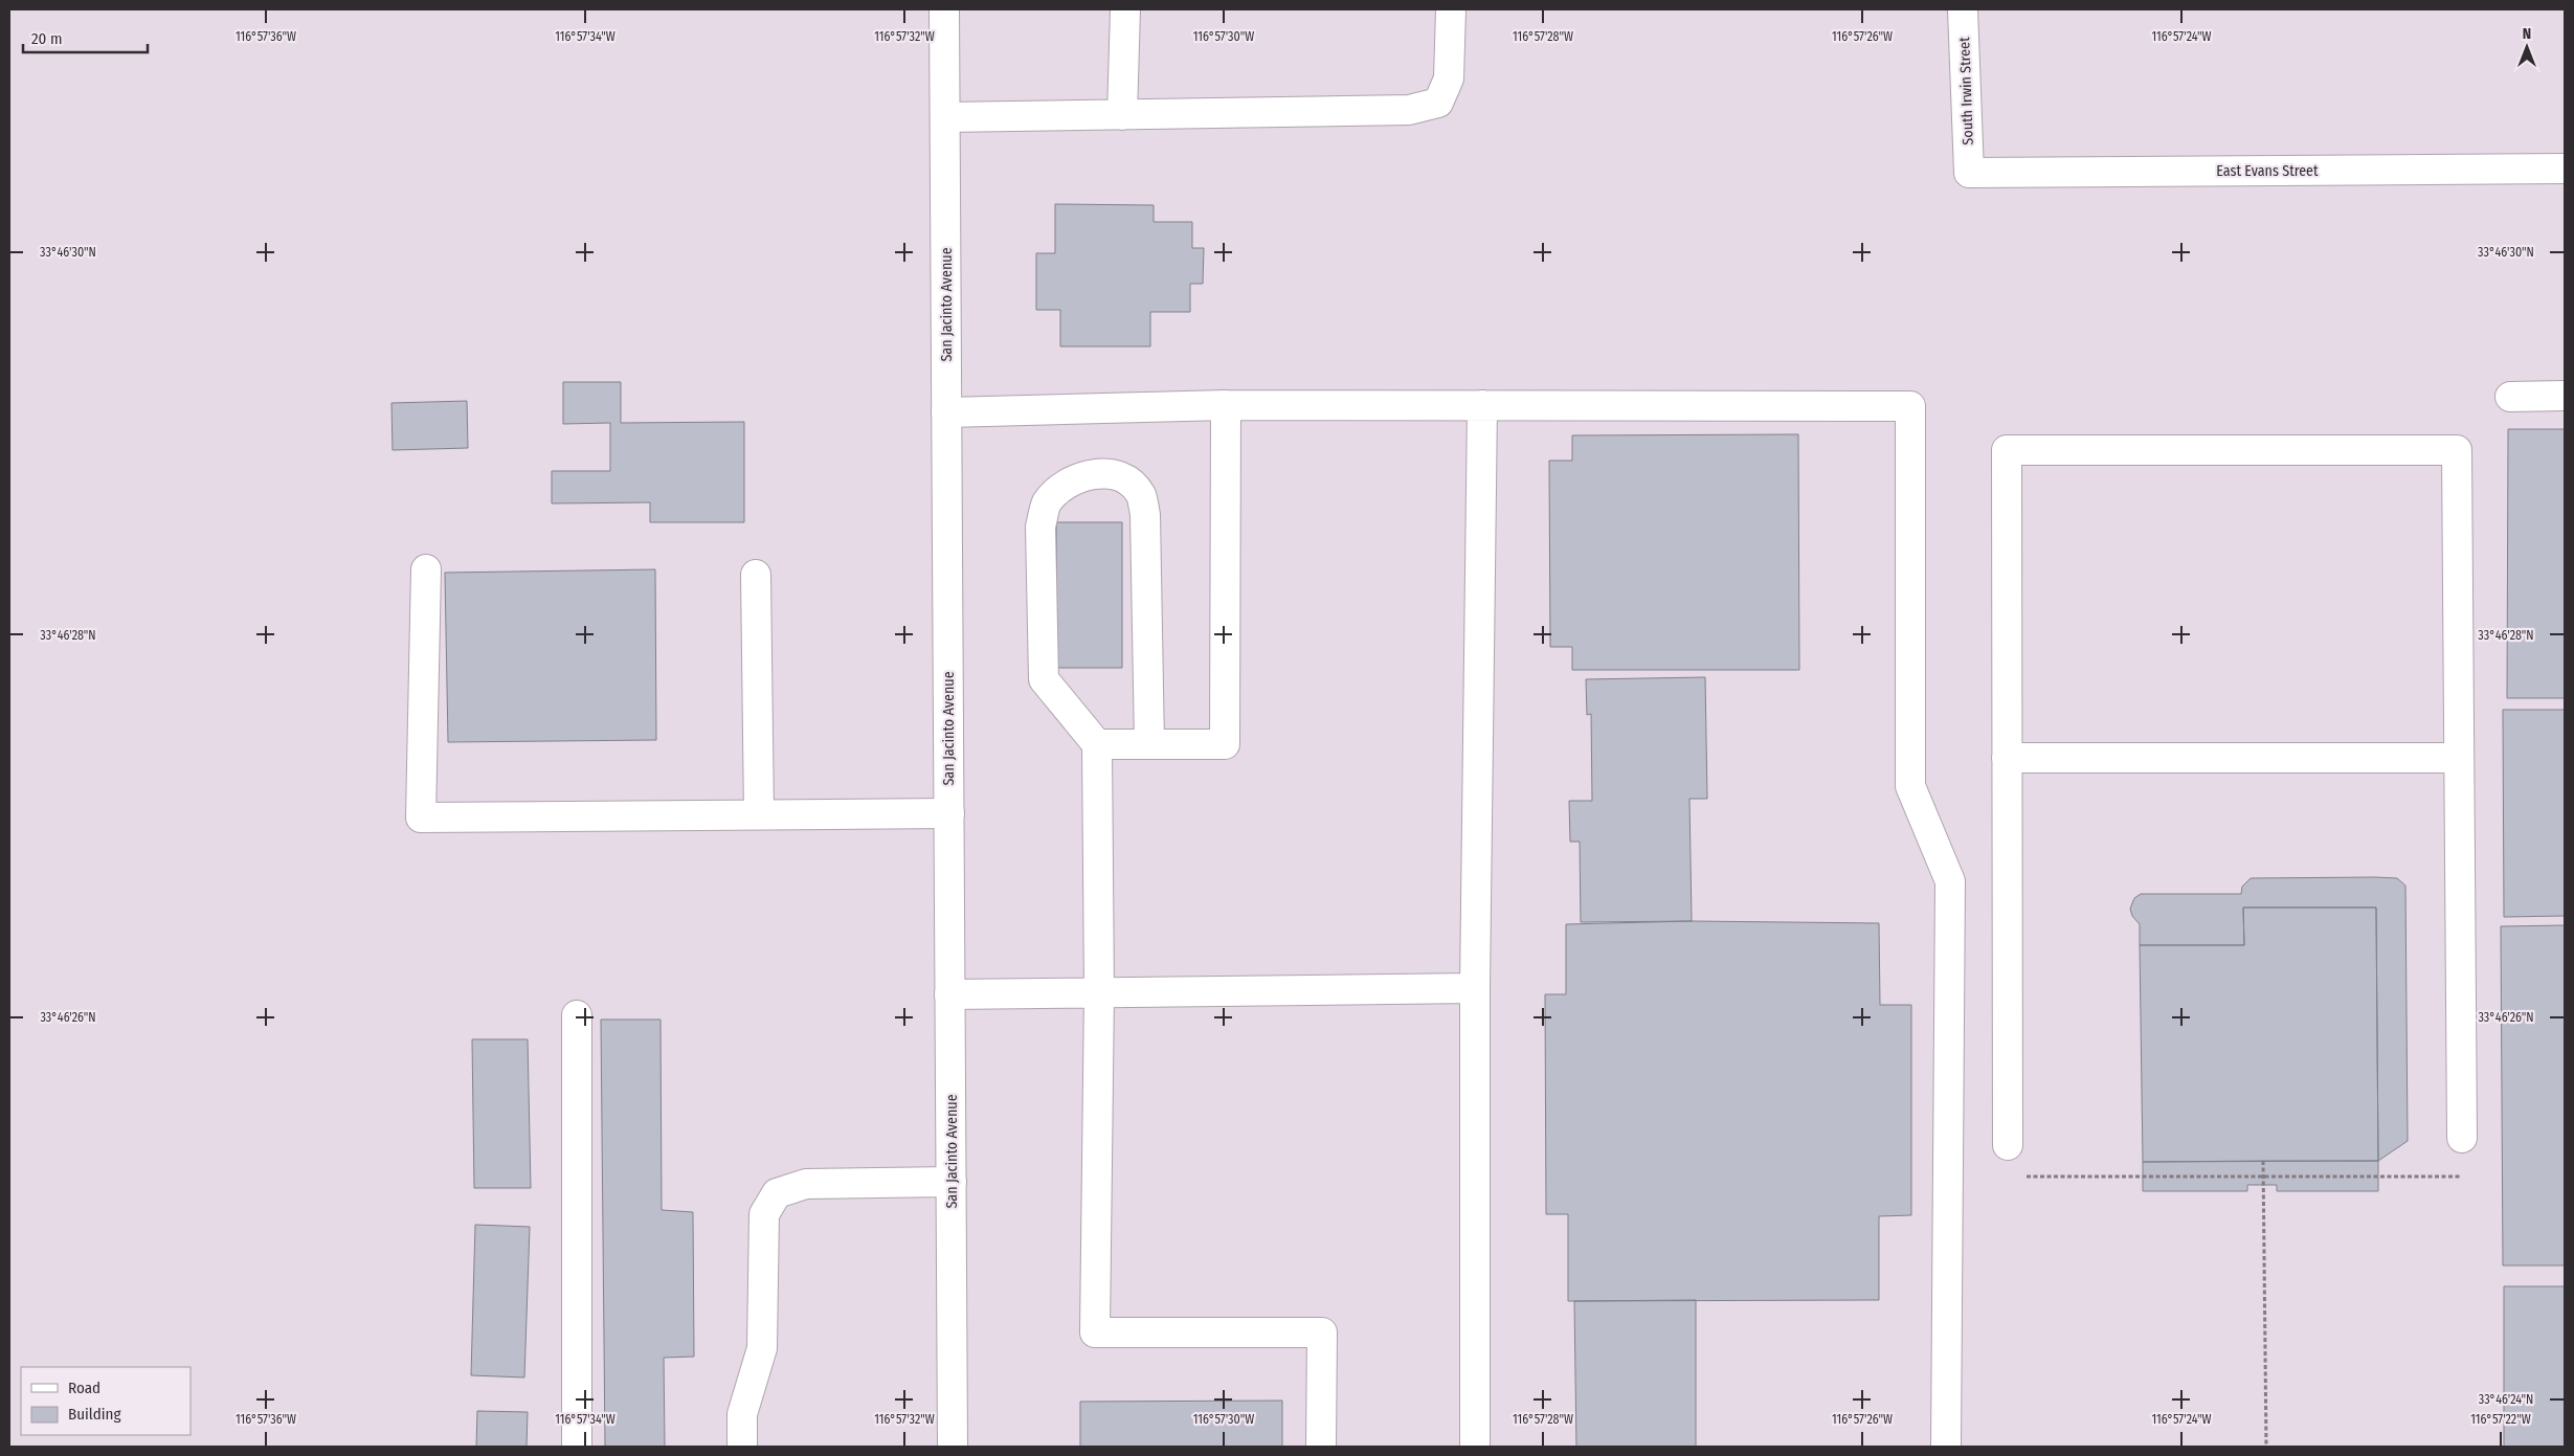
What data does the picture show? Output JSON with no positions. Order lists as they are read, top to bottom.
{
  "streets": {
    "main road": ["South Irwin Street", "East Evans Street", "San Jacinto Avenue"]
  },
  "crossings": [
    ["South Irwin Street", "East Evans Street"]
  ],
  "legend": ["Road", "Building"],
  "scale_bar": "20 m",
  "north": "top",
  "coordinates": [
    "116°57'36\"W",
    "116°57'34\"W",
    "116°57'32\"W",
    "116°57'30\"W",
    "116°57'28\"W",
    "116°57'26\"W",
    "116°57'24\"W",
    "33°46'30\"N",
    "33°46'28\"N",
    "33°46'26\"N",
    "33°46'24\"N",
    "116°57'22\"W"
  ]
}
